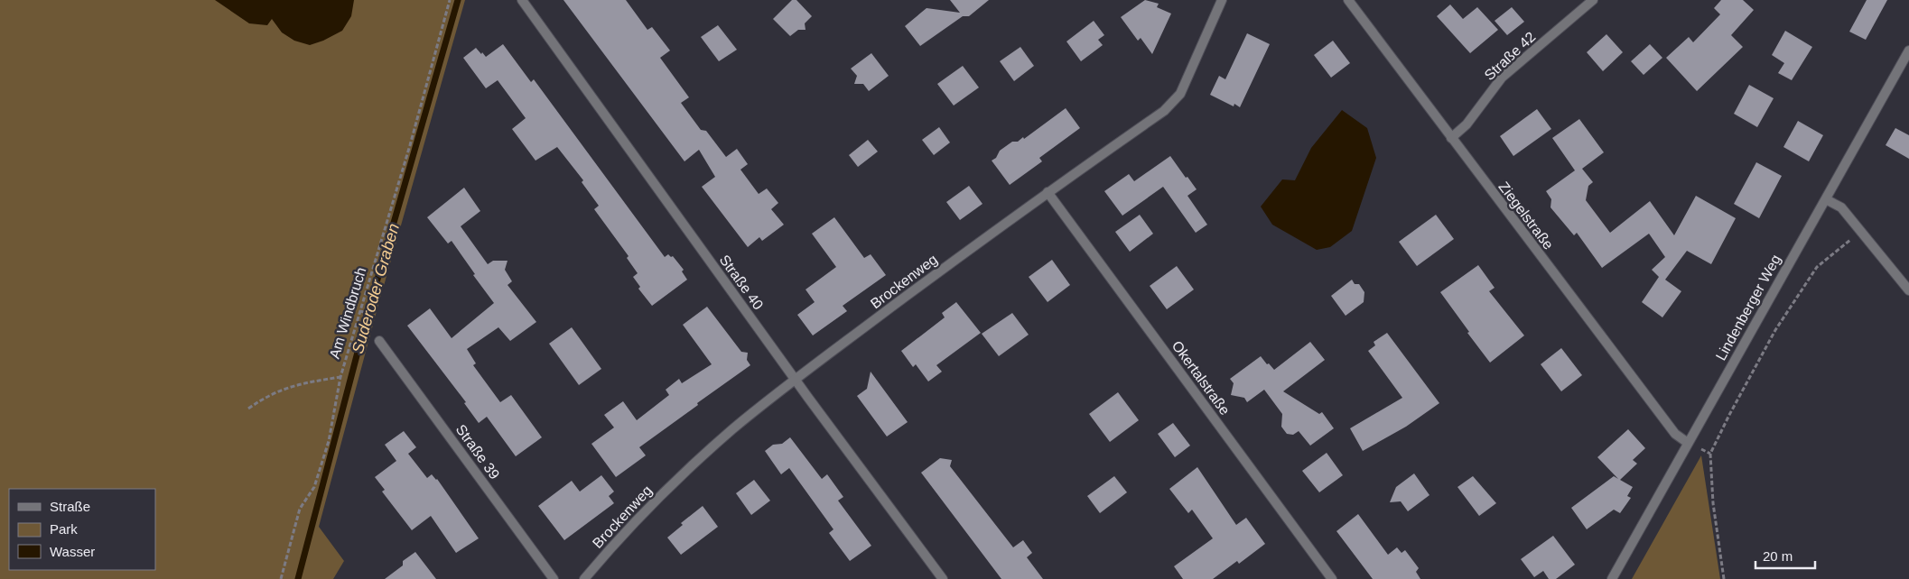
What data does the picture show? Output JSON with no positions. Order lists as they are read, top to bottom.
{
  "streets": {
    "street": [
      "Straße 42",
      "Ziegelstraße",
      "Brockenweg",
      "Straße 40",
      "Lindenberger Weg",
      "Okertalstraße",
      "Straße 39"
    ],
    "path": ["Am Windbruch"]
  },
  "crossings": [
    ["Straße 42", "Ziegelstraße"],
    ["Ziegelstraße", "Lindenberger Weg"],
    ["Brockenweg", "Straße 40"],
    ["Brockenweg", "Okertalstraße"]
  ],
  "water": ["Suderoder Graben"],
  "legend": ["Straße", "Park", "Wasser"],
  "scale_bar": "20 m"
}
